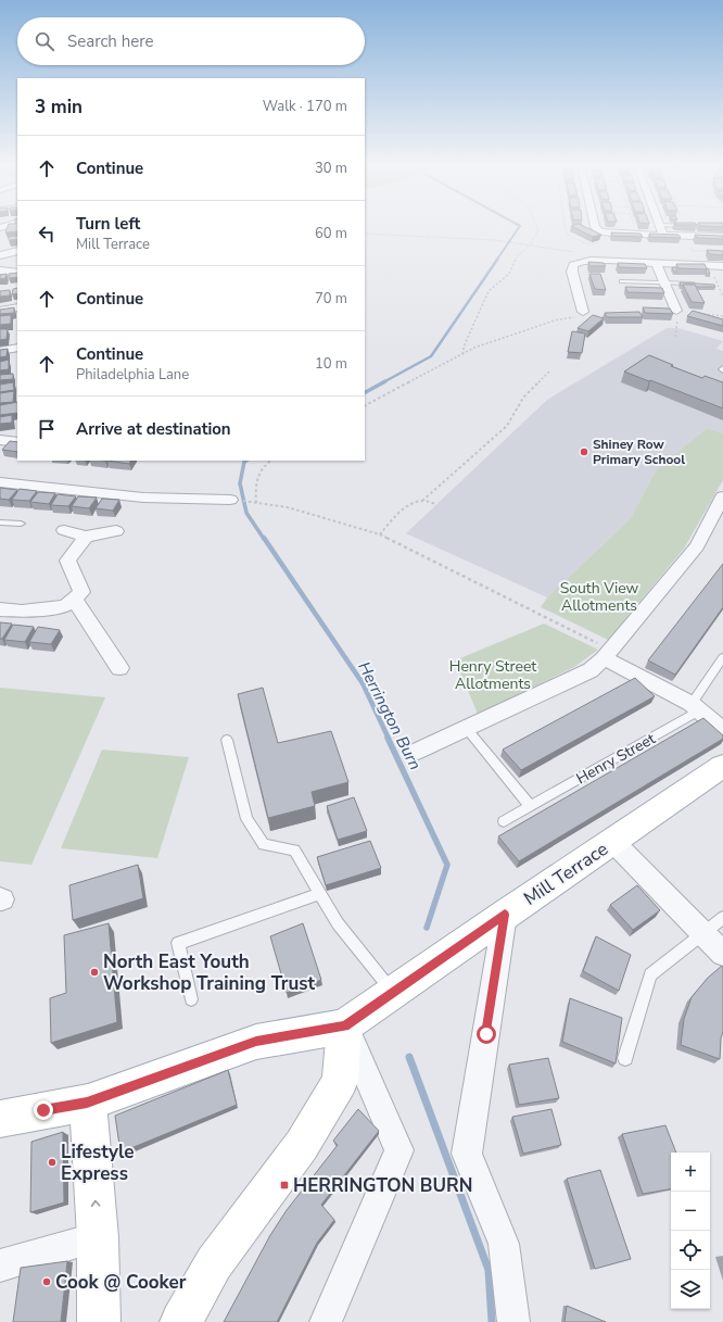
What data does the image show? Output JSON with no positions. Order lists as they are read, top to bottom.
{
  "streets": {
    "main road": ["Mill Terrace"],
    "lane": ["Henry Street"]
  },
  "water": ["Herrington Burn"],
  "parks": ["South View Allotments", "Henry Street Allotments"],
  "places": {
    "other": [
      "Shiney Row Primary School",
      "North East Youth Workshop Training Trust",
      "Lifestyle Express",
      "Cook @ Cooker"
    ],
    "transit": ["HERRINGTON BURN"]
  },
  "page": {
    "search": "Search here",
    "heading": ["3 min", "Walk · 170 m"],
    "list": [
      ["Continue", "30 m"],
      ["Turn left", "Mill Terrace", "60 m"],
      ["Continue", "70 m"],
      ["Continue", "Philadelphia Lane", "10 m"],
      "Arrive at destination"
    ],
    "map_buttons": ["+", "−"]
  }
}
